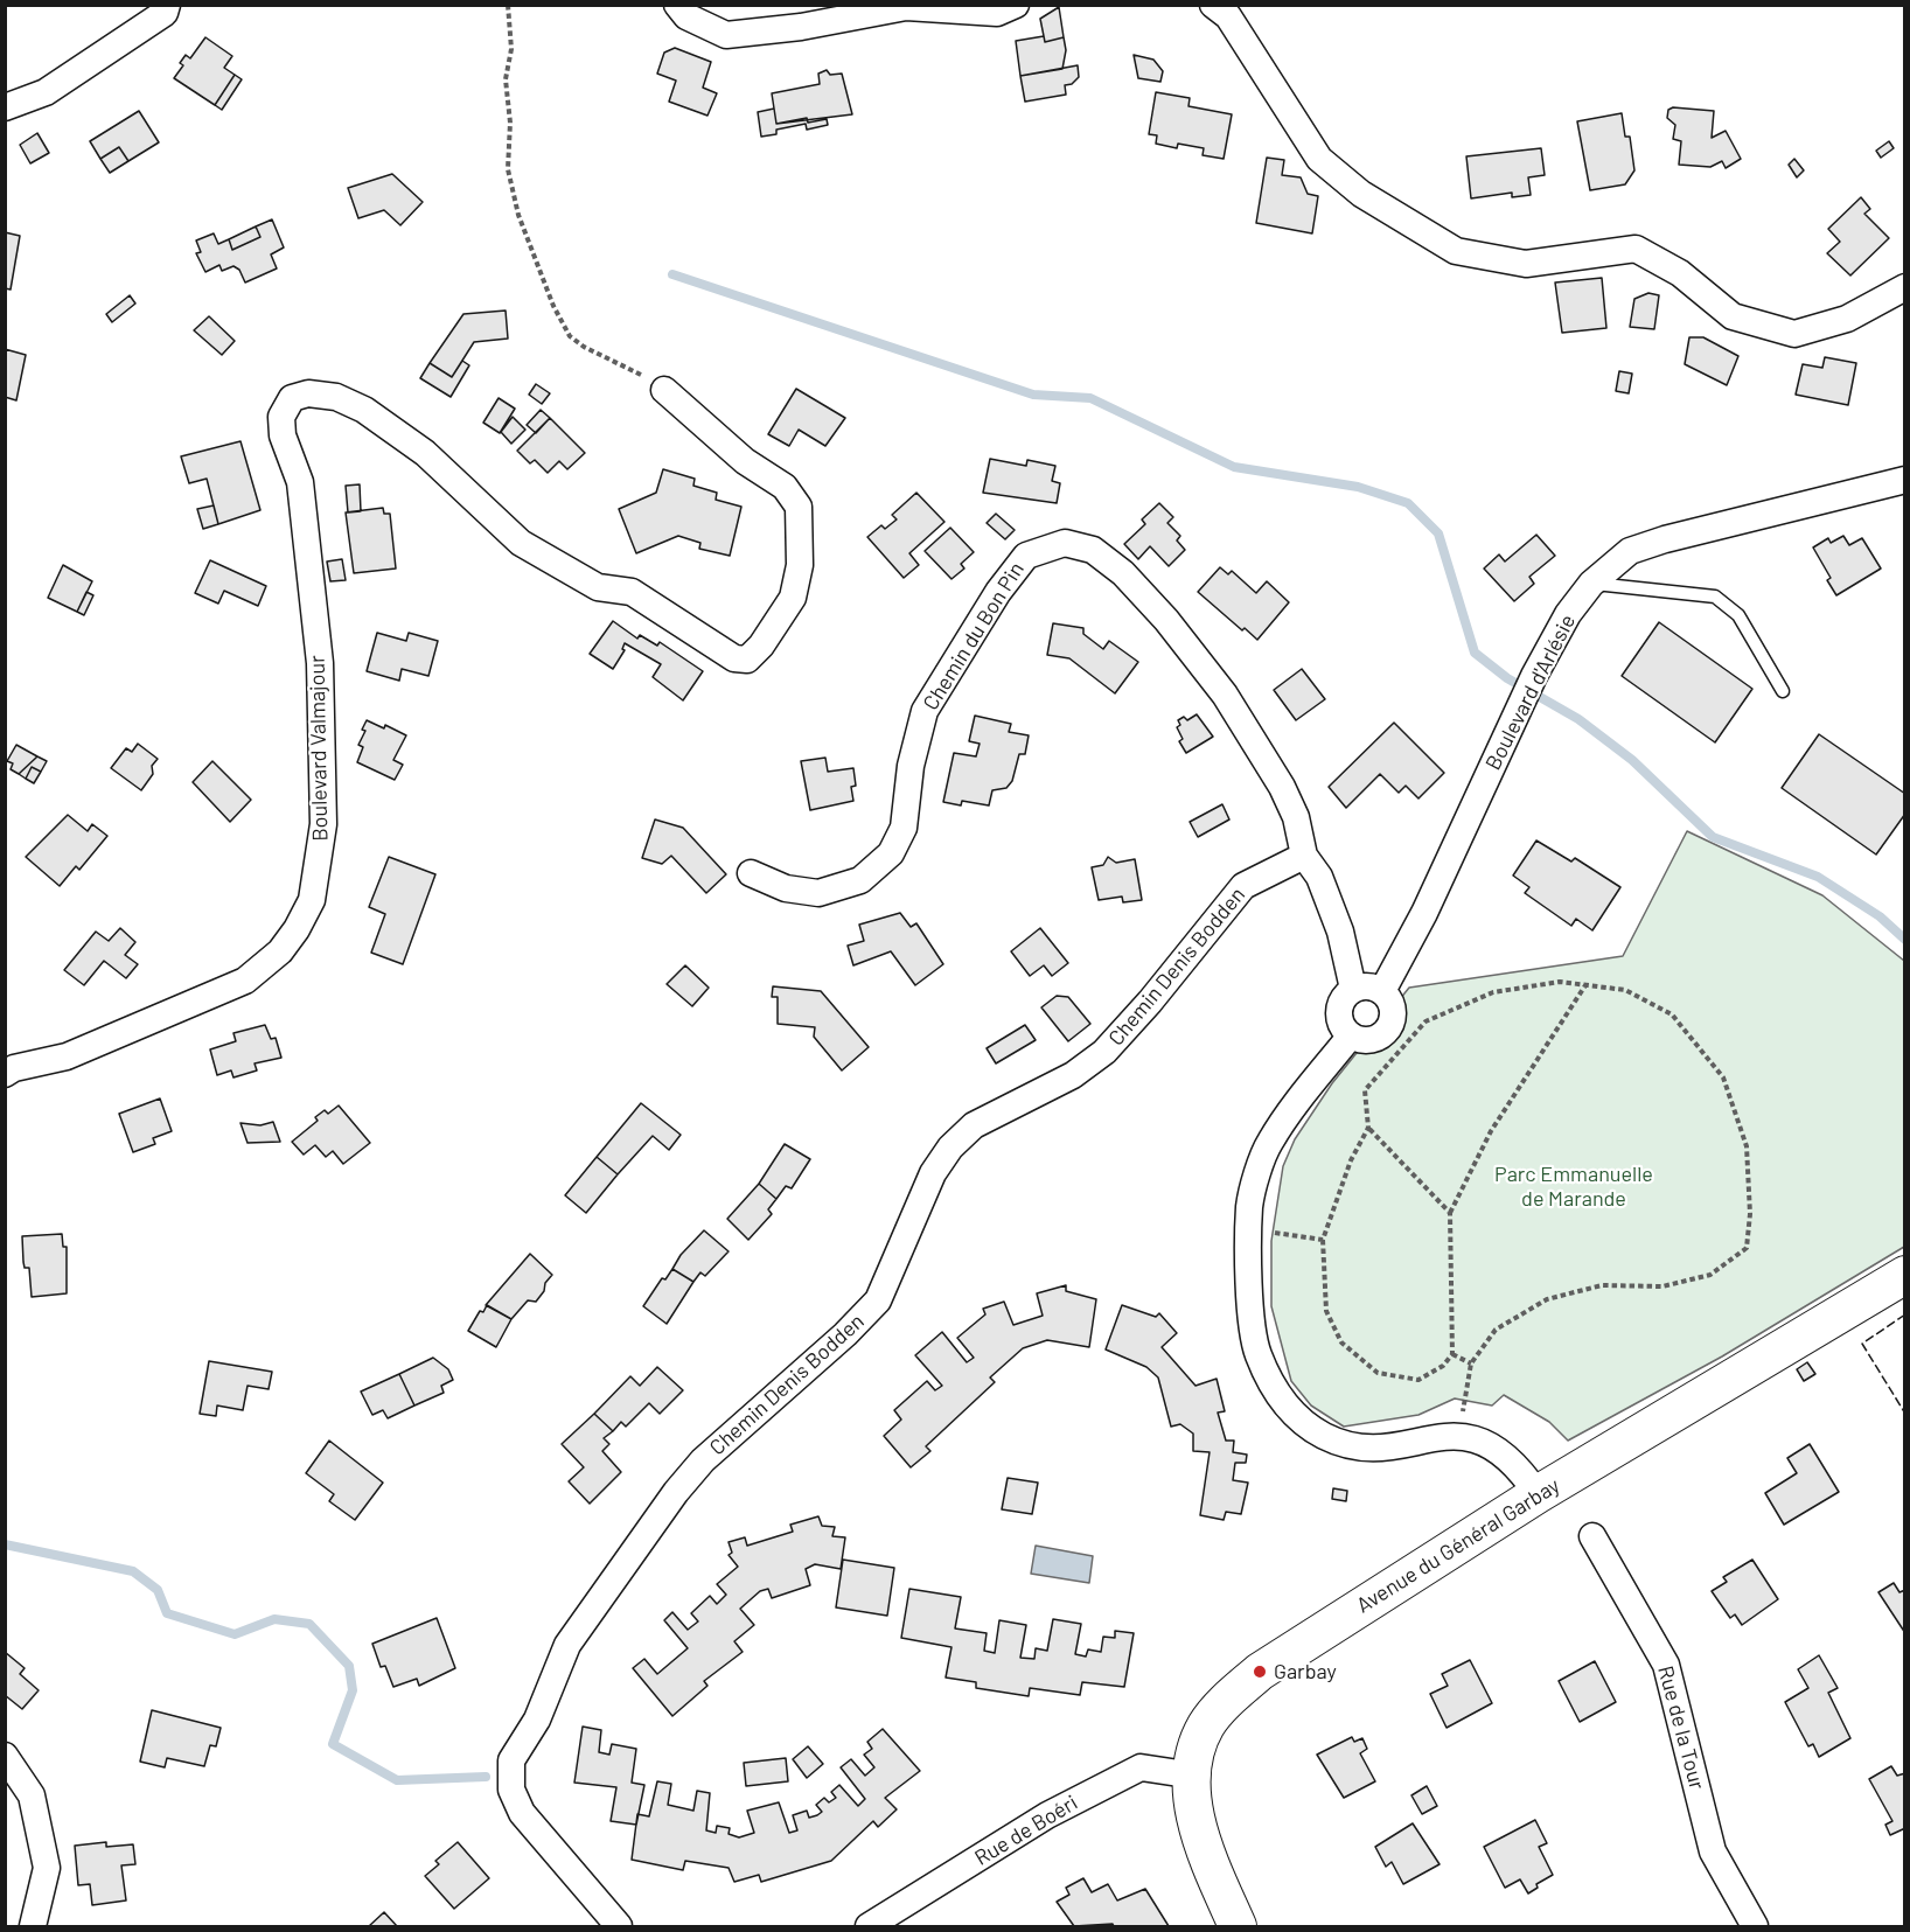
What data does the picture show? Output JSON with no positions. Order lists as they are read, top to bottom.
{
  "streets": {
    "main road": ["Avenue du Général Garbay"],
    "street": [
      "Chemin du Bon Pin",
      "Boulevard d'Arlésie",
      "Boulevard Valmajour",
      "Chemin Denis Bodden",
      "Rue de la Tour",
      "Rue de Boéri"
    ]
  },
  "crossings": [
    ["Chemin du Bon Pin", "Boulevard d'Arlésie"],
    ["Chemin du Bon Pin", "Chemin Denis Bodden"],
    ["Avenue du Général Garbay", "Rue de Boéri"]
  ],
  "parks": ["Parc Emmanuelle de Marande"],
  "places": ["Garbay"]
}
